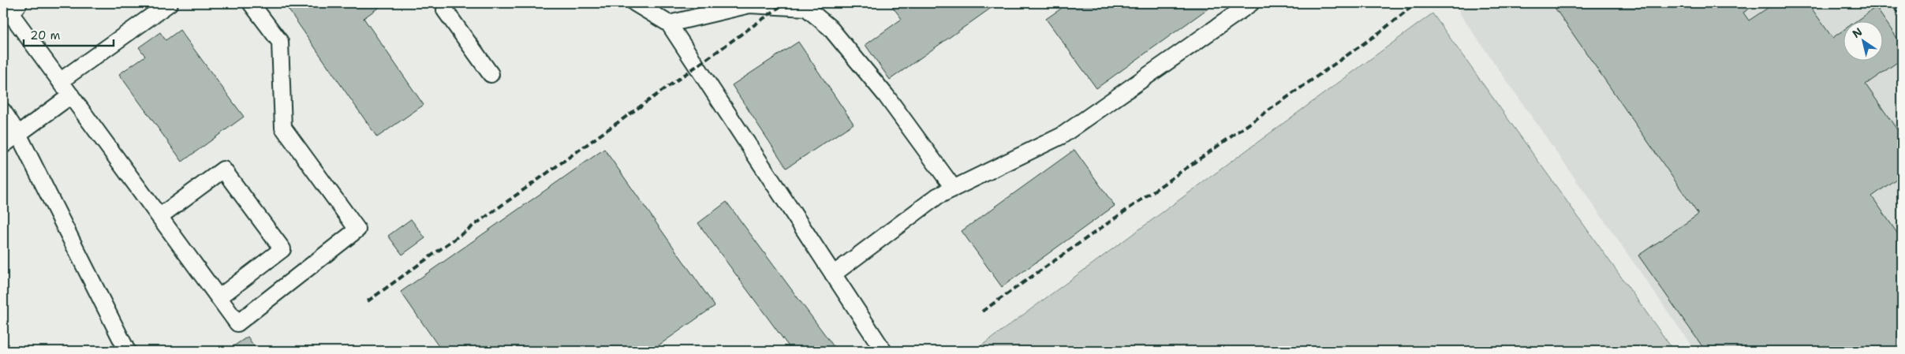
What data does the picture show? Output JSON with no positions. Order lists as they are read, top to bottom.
{
  "scale_bar": "20 m",
  "north": "top left"
}
